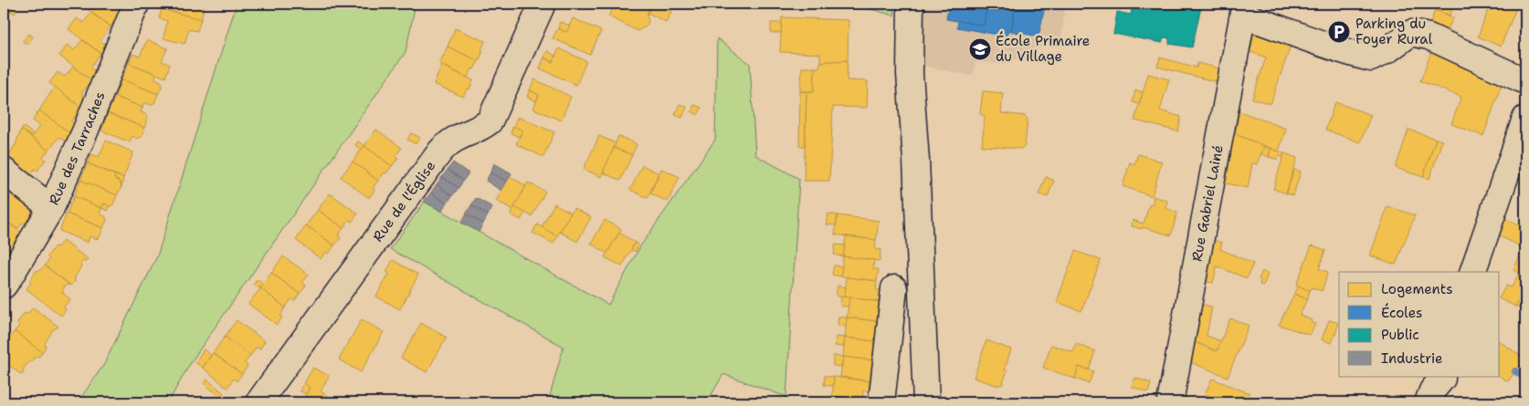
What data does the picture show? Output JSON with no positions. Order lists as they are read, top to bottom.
{
  "streets": {
    "street": ["Rue des Tarraches", "Rue de l'Église", "Rue Gabriel Lainé"]
  },
  "places": {
    "parking": ["Parking du Foyer Rural"],
    "school or university": ["École Primaire du Village"]
  },
  "legend": [
    "Logements",
    "Écoles",
    "Public",
    "Industrie"
  ]
}
